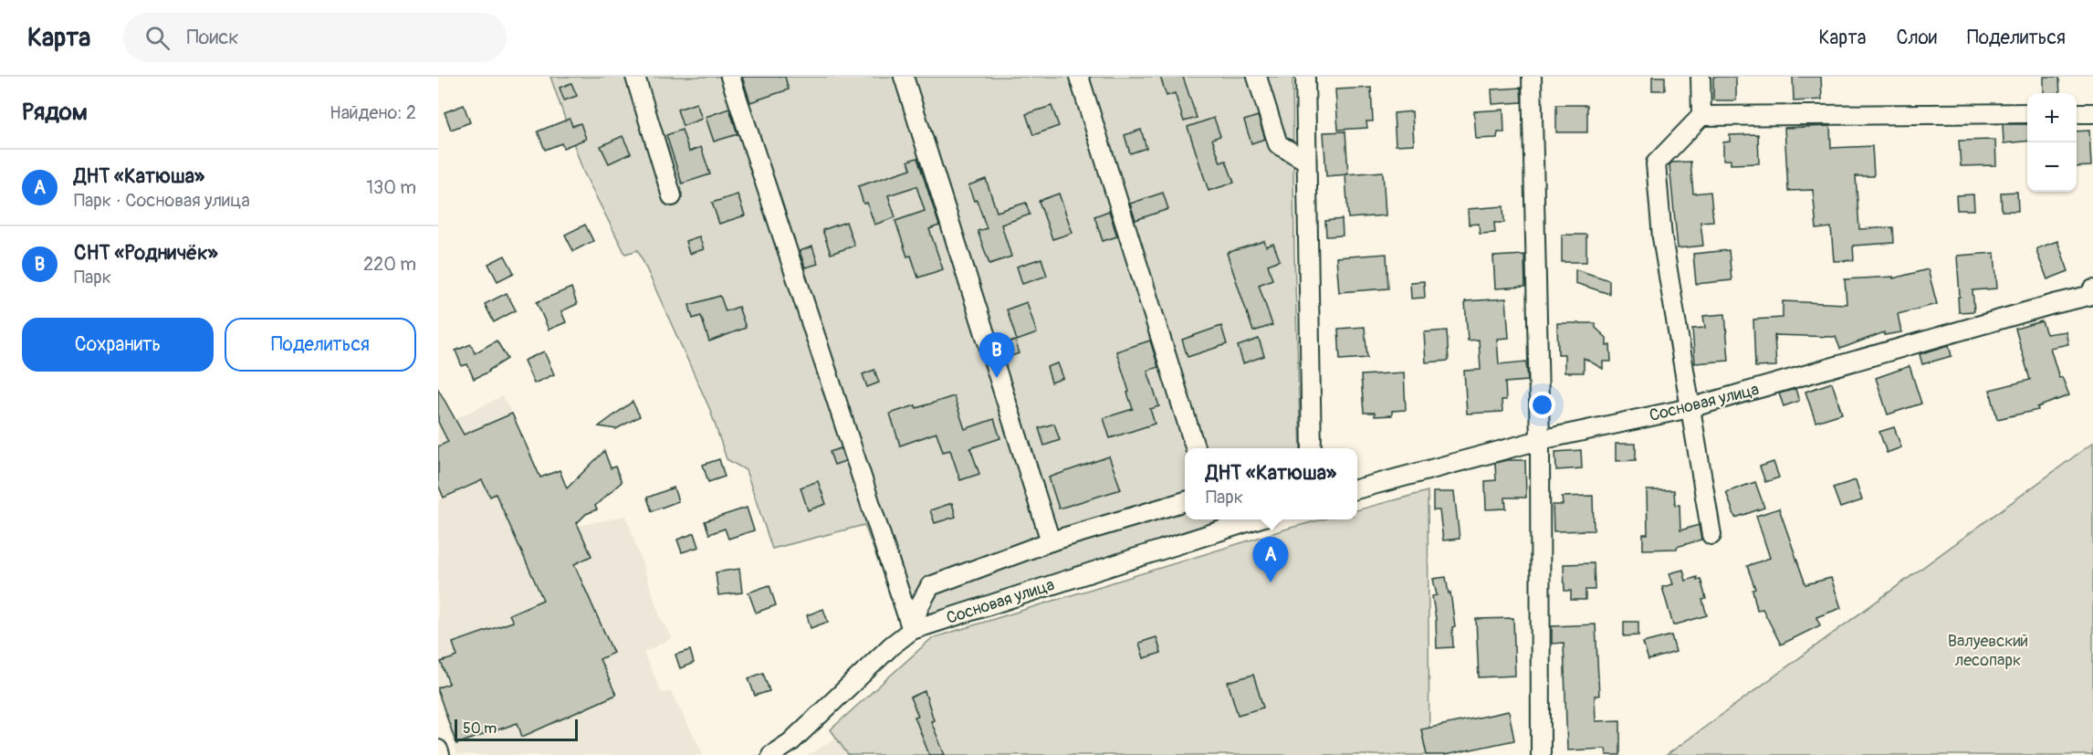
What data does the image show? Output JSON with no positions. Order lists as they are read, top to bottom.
{
  "streets": {
    "street": ["Сосновая улица"]
  },
  "parks": ["Валуевский лесопарк"],
  "scale_bar": "50 m",
  "page": {
    "header": "Карта",
    "search": "Поиск",
    "nav": ["Карта", "Слои", "Поделиться"],
    "heading": ["Рядом", "Найдено: 2"],
    "map_buttons": ["+", "−"],
    "list": [
      {
        "mark": "A",
        "name": "ДНТ «Катюша»",
        "note": "Парк · Сосновая улица",
        "value": "130 m"
      },
      {
        "mark": "B",
        "name": "СНТ «Родничёк»",
        "note": "Парк",
        "value": "220 m"
      }
    ],
    "buttons": ["Сохранить", "Поделиться"],
    "pins": ["B", "A"],
    "popup": ["ДНТ «Катюша»", "Парк"],
    "scale": "50 m"
  }
}
